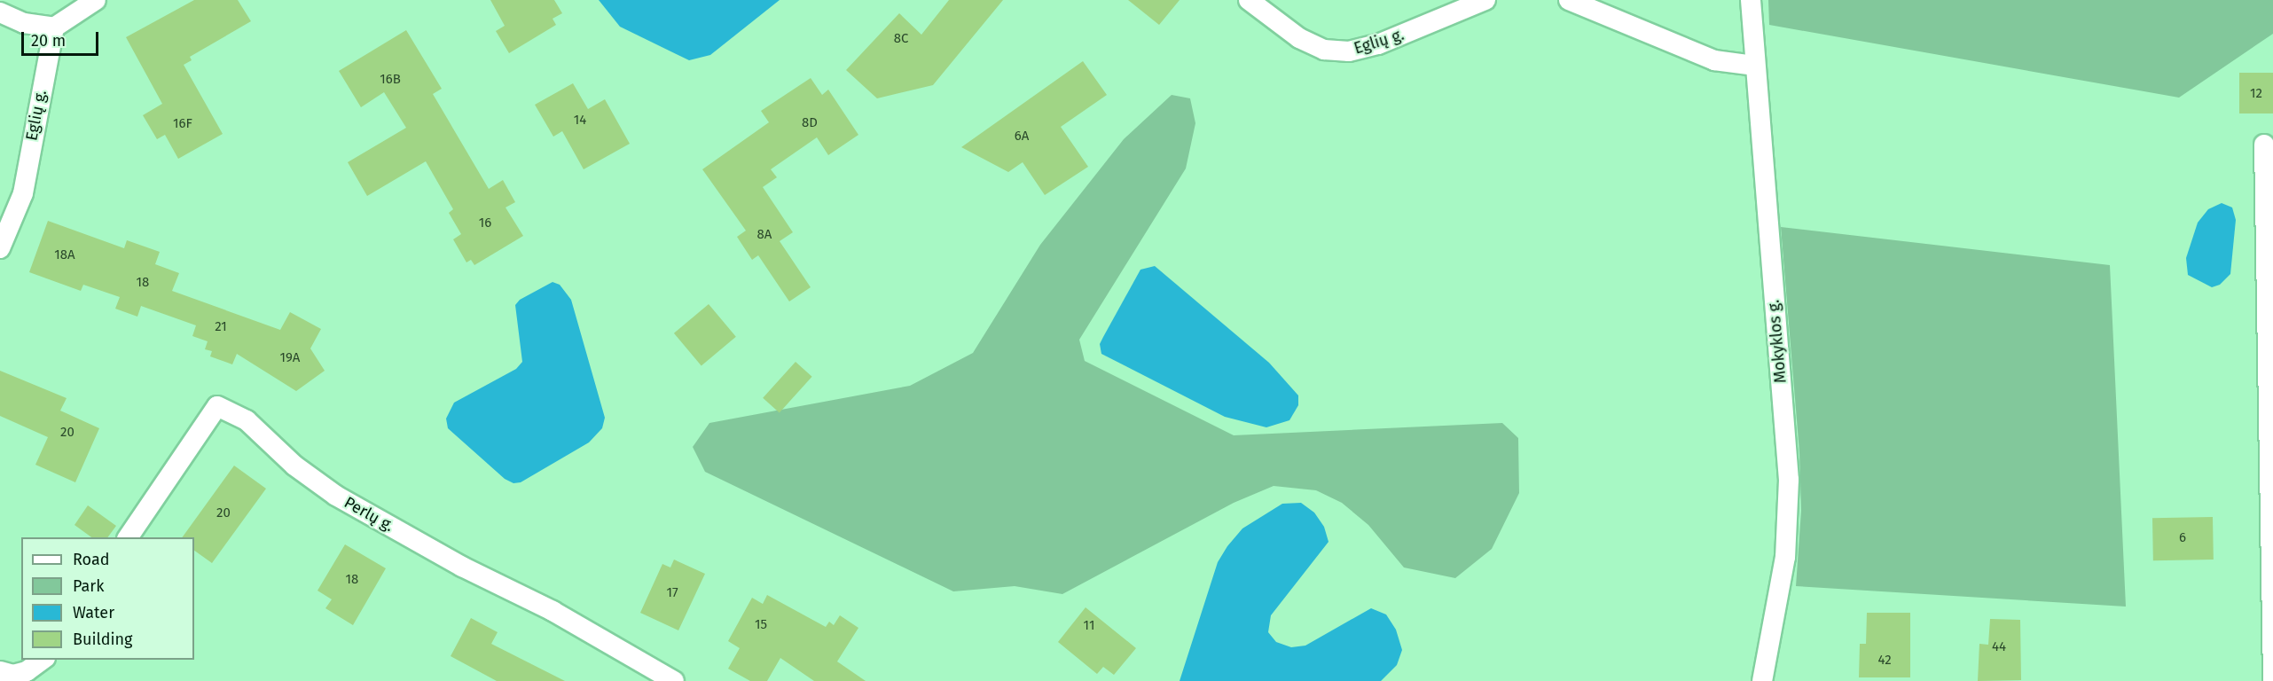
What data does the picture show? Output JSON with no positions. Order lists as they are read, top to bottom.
{
  "streets": {
    "street": ["Eglių g.", "Mokyklos g.", "Perlų g."]
  },
  "house_numbers": [
    "8C",
    "16B",
    "12",
    "14",
    "8D",
    "16F",
    "6A",
    "16",
    "8A",
    "18A",
    "18",
    "21",
    "19A",
    "20",
    "20",
    "6",
    "18",
    "17",
    "15",
    "11",
    "44",
    "42"
  ],
  "legend": [
    "Road",
    "Park",
    "Water",
    "Building"
  ],
  "scale_bar": "20 m"
}
